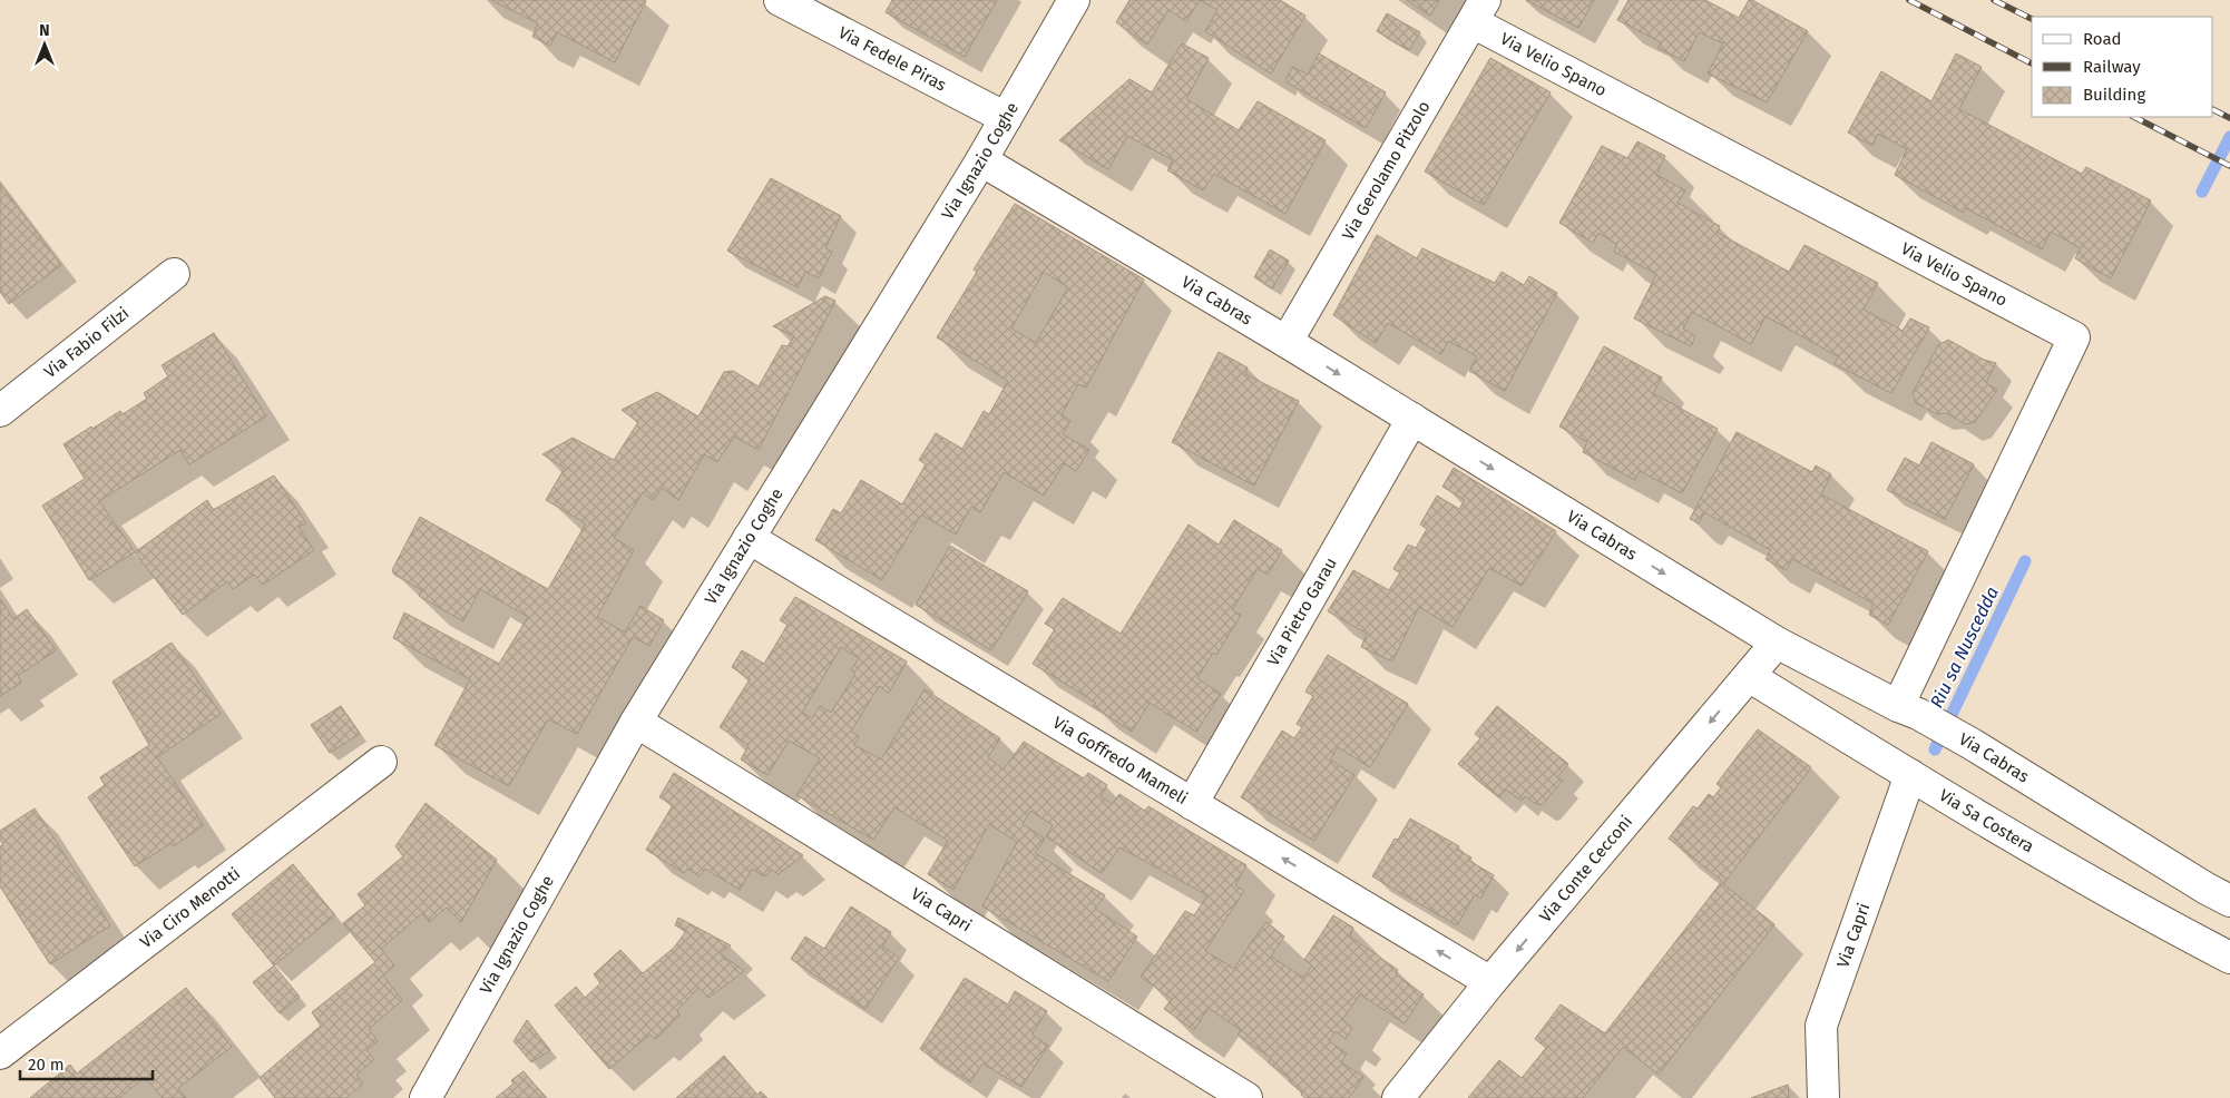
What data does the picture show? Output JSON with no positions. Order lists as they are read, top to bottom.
{
  "streets": {
    "street": [
      "Via Fedele Piras",
      "Via Velio Spano",
      "Via Ignazio Coghe",
      "Via Gerolamo Pitzolo",
      "Via Cabras",
      "Via Fabio Filzi",
      "Via Pietro Garau",
      "Via Goffredo Mameli",
      "Via Sa Costera",
      "Via Conte Cecconi",
      "Via Ciro Menotti",
      "Via Capri"
    ]
  },
  "crossings": [
    ["Via Fedele Piras", "Via Ignazio Coghe"],
    ["Via Velio Spano", "Via Gerolamo Pitzolo"],
    ["Via Velio Spano", "Via Cabras"],
    ["Via Ignazio Coghe", "Via Cabras"],
    ["Via Ignazio Coghe", "Via Goffredo Mameli"],
    ["Via Ignazio Coghe", "Via Capri"],
    ["Via Gerolamo Pitzolo", "Via Cabras"],
    ["Via Cabras", "Via Pietro Garau"],
    ["Via Cabras", "Via Conte Cecconi"],
    ["Via Pietro Garau", "Via Goffredo Mameli"],
    ["Via Goffredo Mameli", "Via Conte Cecconi"],
    ["Via Sa Costera", "Via Conte Cecconi"],
    ["Via Sa Costera", "Via Capri"]
  ],
  "one_way": ["Via Cabras", "Via Goffredo Mameli", "Via Conte Cecconi"],
  "water": ["Riu sa Nuscedda"],
  "legend": ["Road", "Railway", "Building"],
  "scale_bar": "20 m",
  "north": "top"
}
